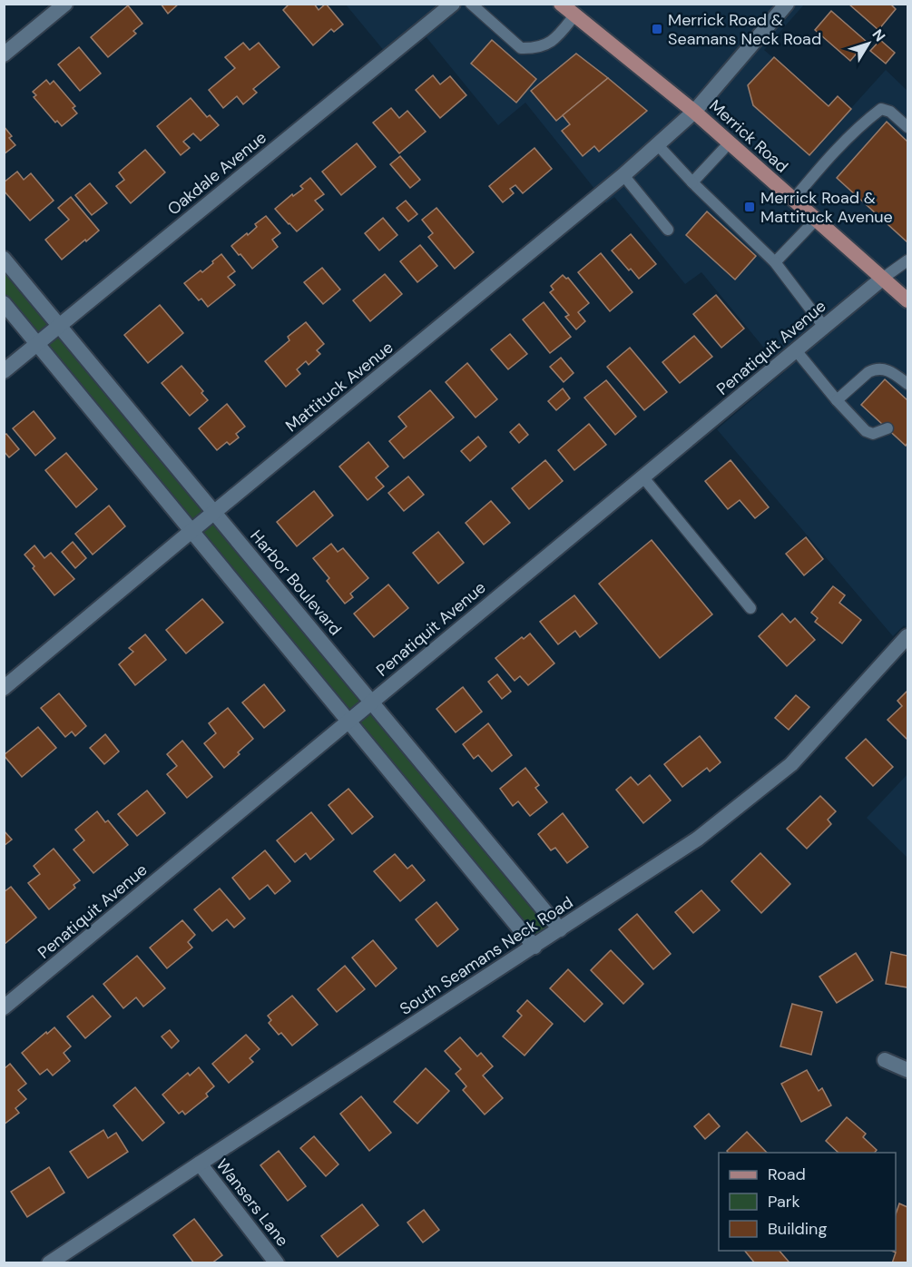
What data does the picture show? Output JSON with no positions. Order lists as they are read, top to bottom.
{
  "streets": {
    "main road": ["Merrick Road"],
    "street": [
      "Oakdale Avenue",
      "Penatiquit Avenue",
      "Mattituck Avenue",
      "Harbor Boulevard",
      "South Seamans Neck Road",
      "Wansers Lane"
    ]
  },
  "crossings": [
    ["Merrick Road", "Penatiquit Avenue"],
    ["Merrick Road", "Mattituck Avenue"],
    ["Oakdale Avenue", "Harbor Boulevard"],
    ["Penatiquit Avenue", "Harbor Boulevard"],
    ["Mattituck Avenue", "Harbor Boulevard"],
    ["Harbor Boulevard", "South Seamans Neck Road"],
    ["South Seamans Neck Road", "Wansers Lane"]
  ],
  "places": {
    "transit": ["Merrick Road & Seamans Neck Road", "Merrick Road & Mattituck Avenue"]
  },
  "legend": ["Road", "Park", "Building"],
  "north": "top right"
}
